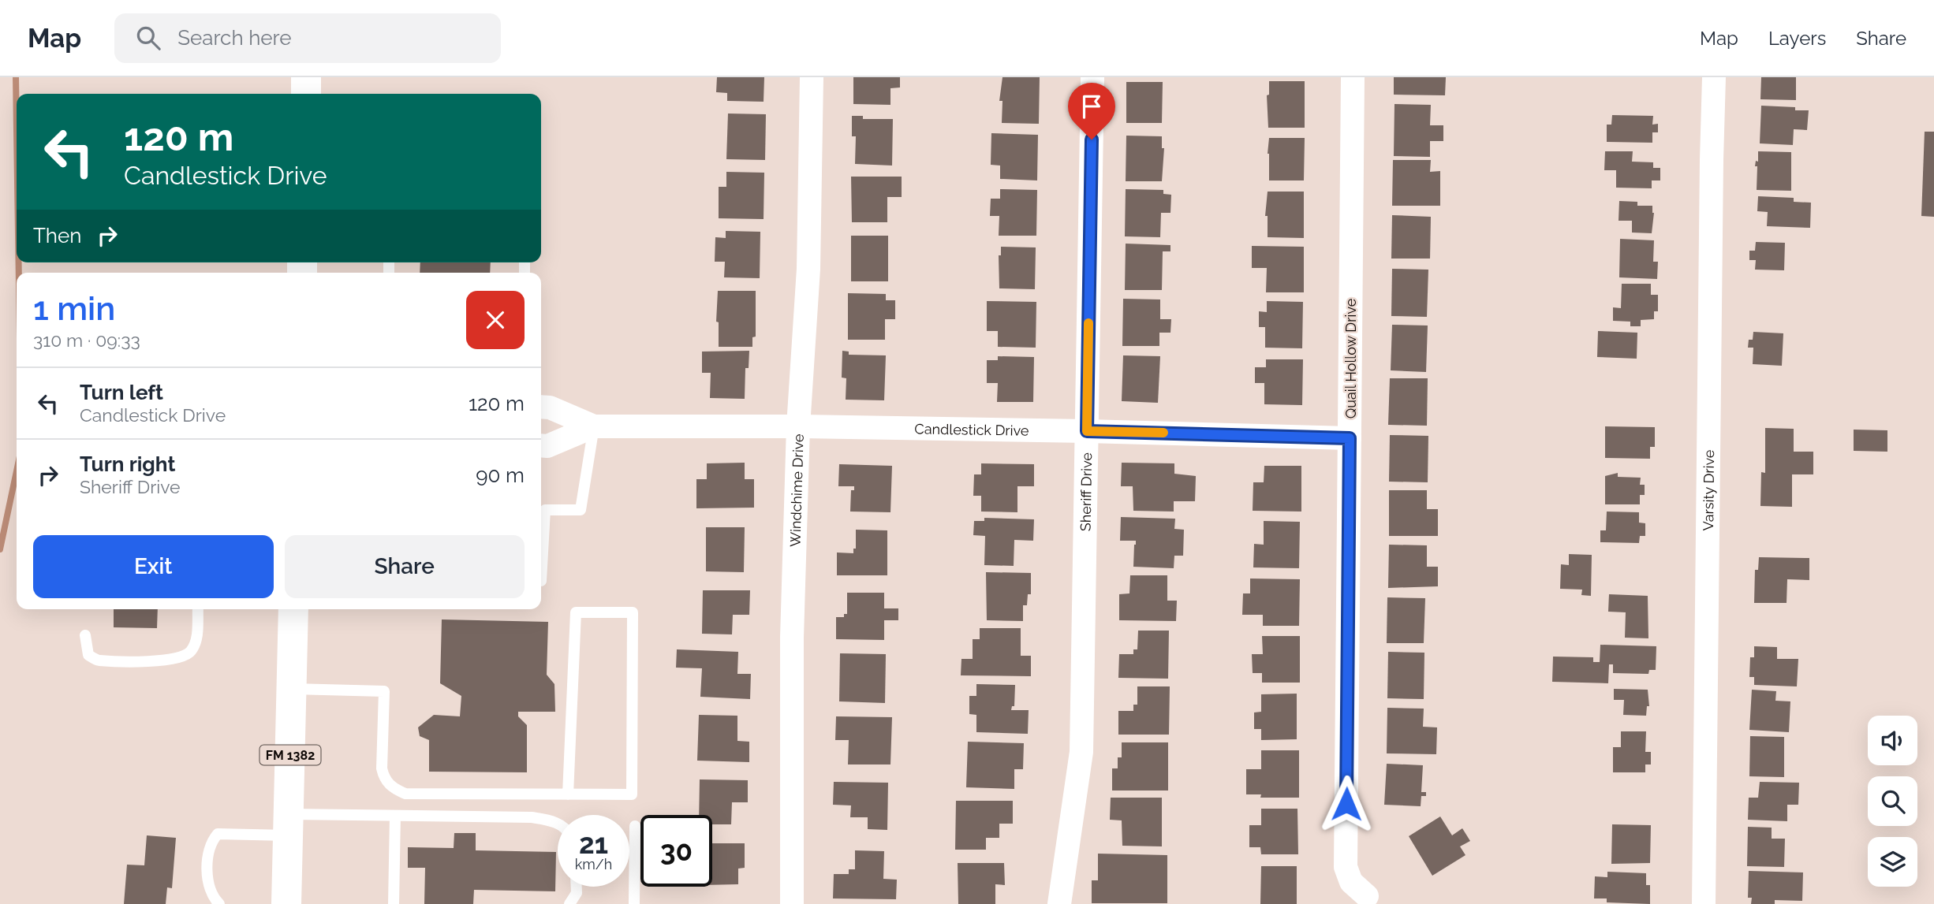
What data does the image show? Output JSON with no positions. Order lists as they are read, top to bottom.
{
  "streets": {
    "main road": ["FM 1382"],
    "street": [
      "Quail Hollow Drive",
      "Candlestick Drive",
      "Windchime Drive",
      "Varsity Drive",
      "Sheriff Drive"
    ]
  },
  "crossings": [
    ["Quail Hollow Drive", "Candlestick Drive"],
    ["Candlestick Drive", "Windchime Drive"],
    ["Candlestick Drive", "Sheriff Drive"]
  ],
  "page": {
    "header": "Map",
    "search": "Search here",
    "nav": ["Map", "Layers", "Share"],
    "turn": ["120 m", "Candlestick Drive"],
    "then": "Then",
    "heading": ["1 min", "310 m · 09:33"],
    "list": [
      {
        "name": "Turn left",
        "note": "Candlestick Drive",
        "value": "120 m"
      },
      {
        "name": "Turn right",
        "note": "Sheriff Drive",
        "value": "90 m"
      }
    ],
    "buttons": ["Exit", "Share"],
    "speed": "21 km/h",
    "limit": "30"
  }
}
